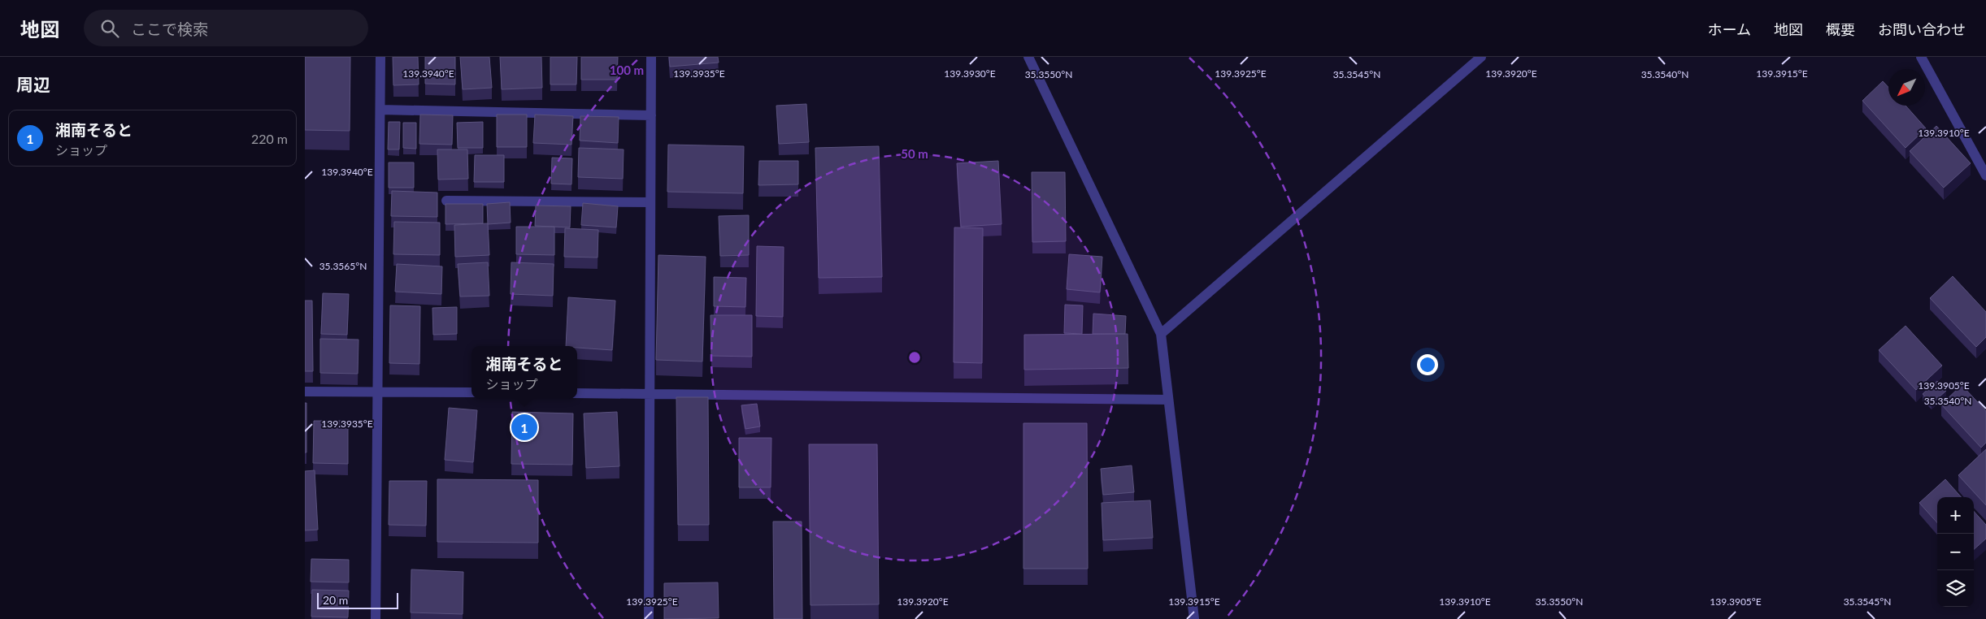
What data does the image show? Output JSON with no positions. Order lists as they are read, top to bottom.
{
  "scale_bar": "20 m",
  "north": "bottom left",
  "page": {
    "header": "地図",
    "search": "ここで検索",
    "nav": [
      "ホーム",
      "地図",
      "概要",
      "お問い合わせ"
    ],
    "heading": "周辺",
    "list": [
      {
        "mark": "1",
        "name": "湘南そると",
        "note": "ショップ",
        "value": "220 m"
      }
    ],
    "popup": ["湘南そると", "ショップ"],
    "pins": "1",
    "map_buttons": ["+", "−"],
    "scale": "20 m"
  },
  "coordinates": [
    "139.3940°E",
    "139.3935°E",
    "139.3930°E",
    "139.3925°E",
    "139.3920°E",
    "139.3915°E",
    "35.3550°N",
    "35.3545°N",
    "35.3540°N",
    "139.3910°E",
    "35.3565°N",
    "139.3905°E"
  ],
  "rings": ["100 m", "50 m"]
}
